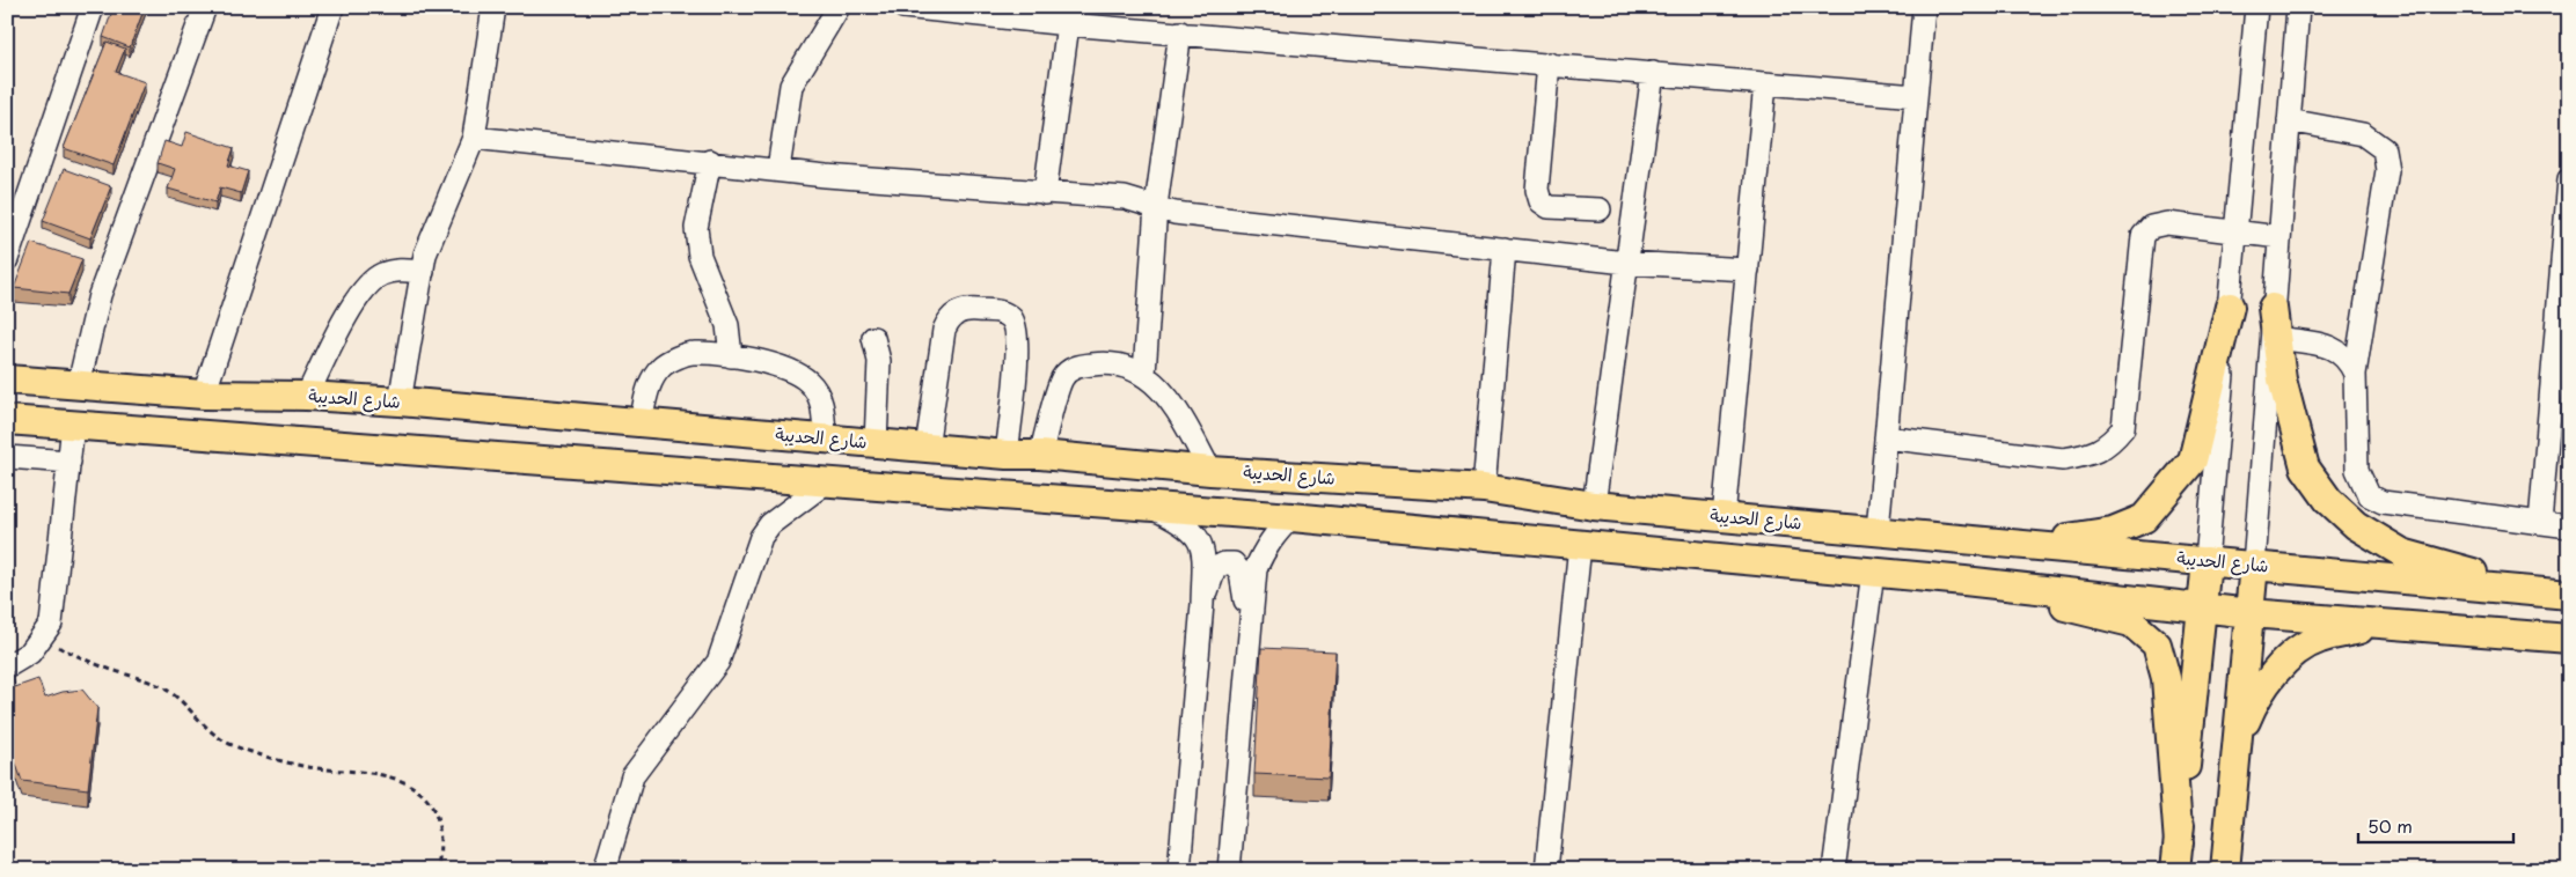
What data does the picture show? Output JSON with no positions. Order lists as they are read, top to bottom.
{
  "streets": {
    "main road": ["شارع الحديبة"]
  },
  "scale_bar": "50 m"
}
